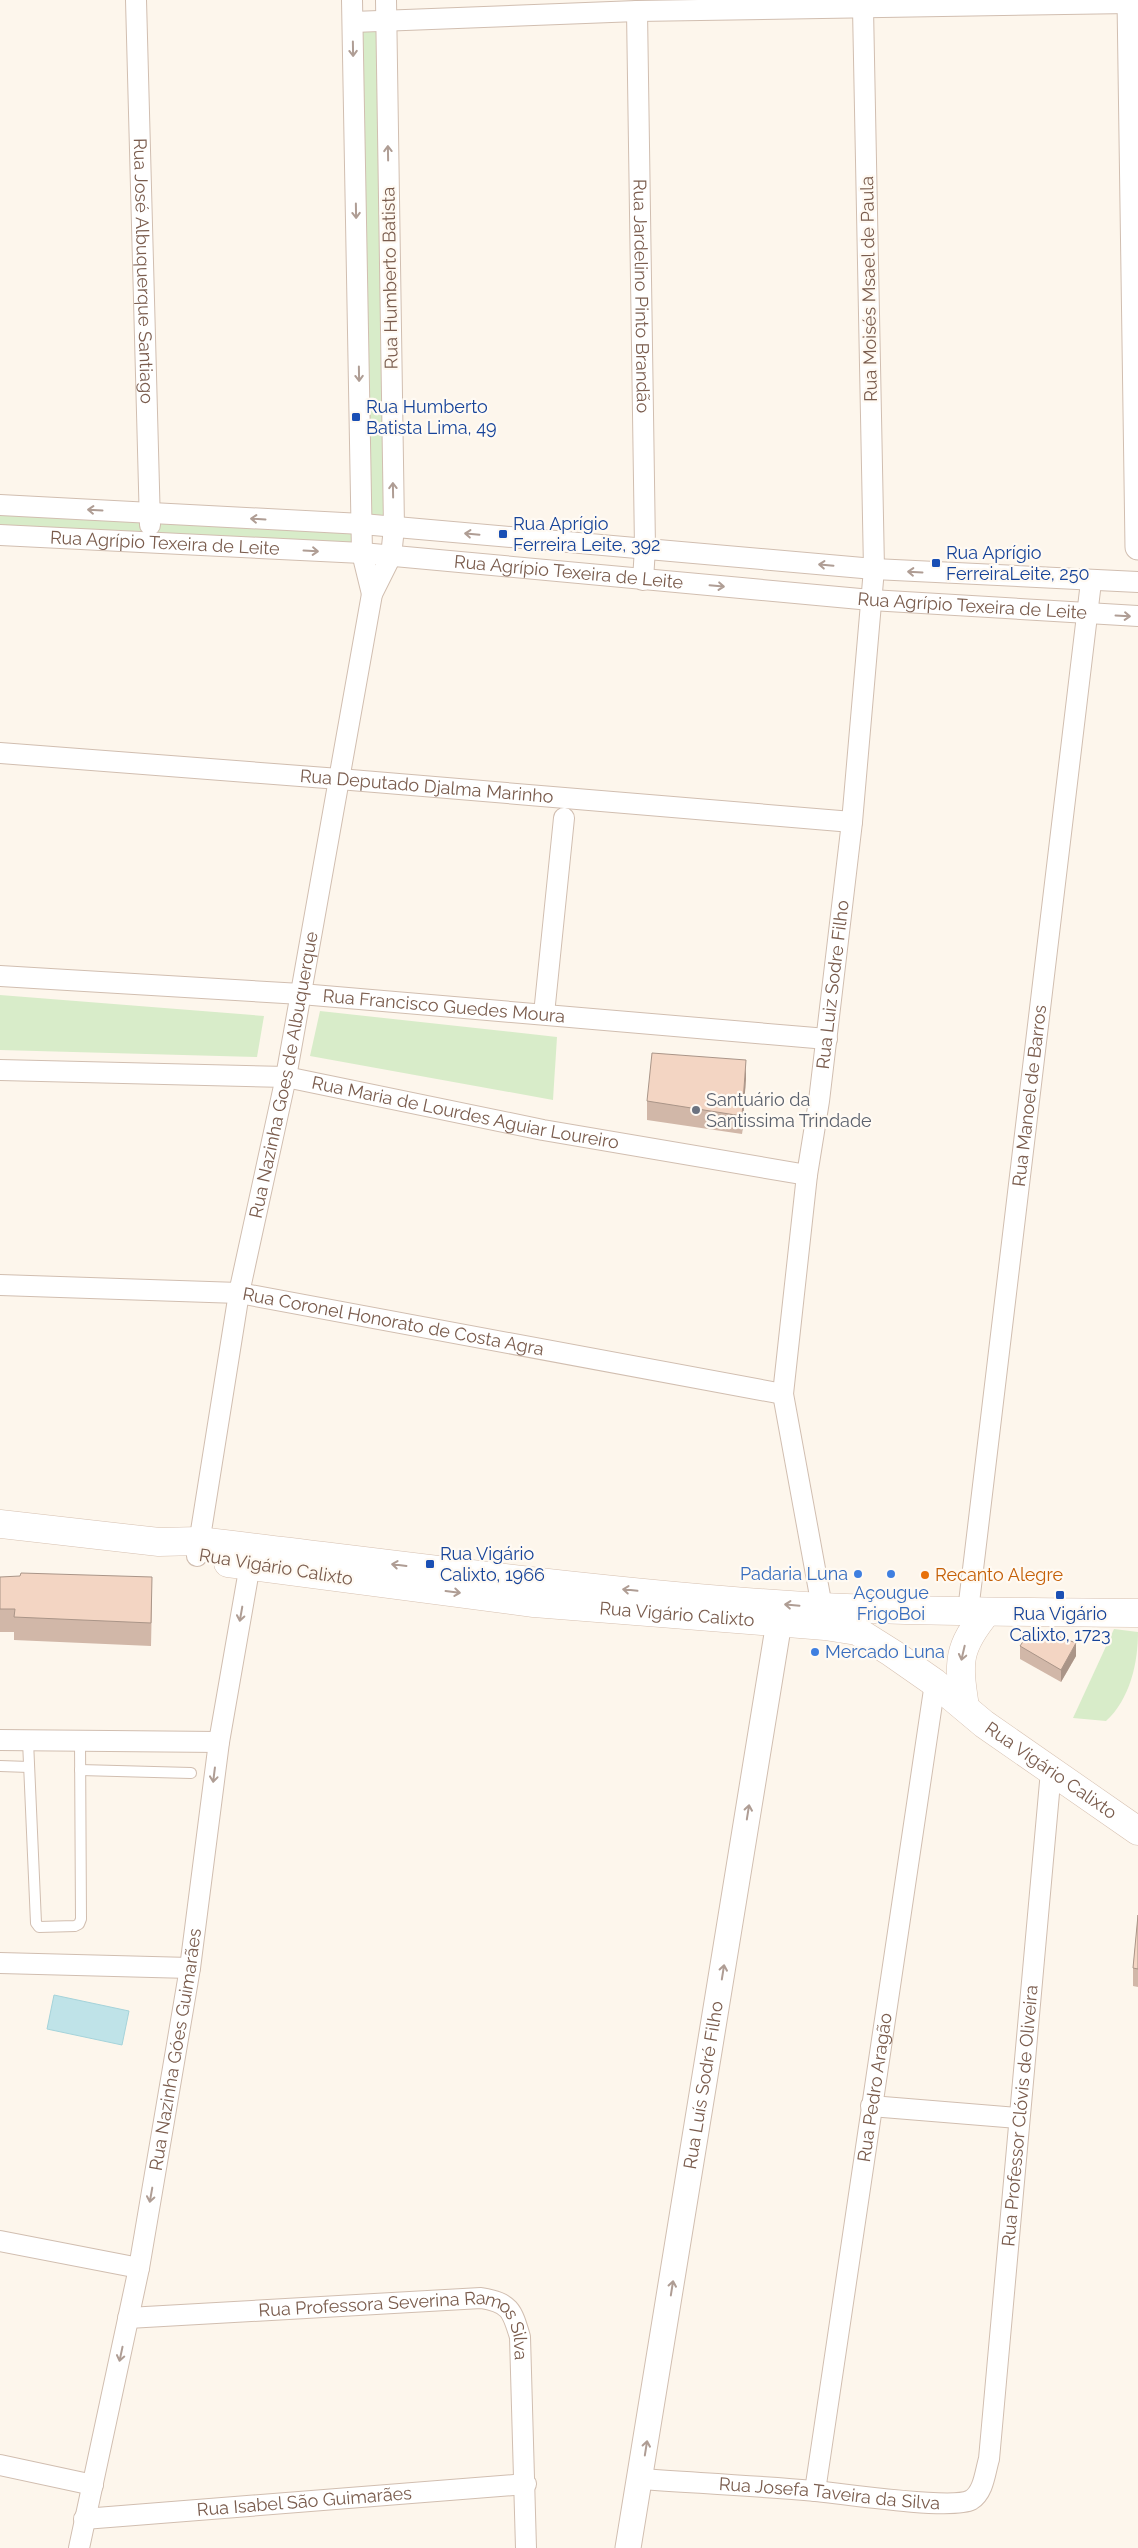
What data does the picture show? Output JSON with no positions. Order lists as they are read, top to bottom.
{
  "streets": {
    "main road": ["Rua Vigário Calixto"],
    "street": [
      "Rua José Albuquerque Santiago",
      "Rua Humberto Batista",
      "Rua Moisés Msael de Paula",
      "Rua Jardelino Pinto Brandão",
      "Rua Agrípio Texeira de Leite",
      "Rua Deputado Djalma Marinho",
      "Rua Luiz Sodre Filho",
      "Rua Francisco Guedes Moura",
      "Rua Nazinha Goes de Albuquerque",
      "Rua Manoel de Barros",
      "Rua Maria de Lourdes Aguiar Loureiro",
      "Rua Coronel Honorato de Costa Agra",
      "Rua Nazinha Góes Guimarães",
      "Rua Luís Sodré Filho",
      "Rua Pedro Aragão",
      "Rua Professor Clóvis de Oliveira",
      "Rua Professora Severina Ramos Silva",
      "Rua Josefa Taveira da Silva",
      "Rua Isabel São Guimarães"
    ]
  },
  "crossings": [
    ["Rua José Albuquerque Santiago", "Rua Agrípio Texeira de Leite"],
    ["Rua Humberto Batista", "Rua Agrípio Texeira de Leite"],
    ["Rua Humberto Batista", "Rua Nazinha Goes de Albuquerque"],
    ["Rua Moisés Msael de Paula", "Rua Agrípio Texeira de Leite"],
    ["Rua Moisés Msael de Paula", "Rua Luiz Sodre Filho"],
    ["Rua Jardelino Pinto Brandão", "Rua Agrípio Texeira de Leite"],
    ["Rua Agrípio Texeira de Leite", "Rua Luiz Sodre Filho"],
    ["Rua Agrípio Texeira de Leite", "Rua Nazinha Goes de Albuquerque"],
    ["Rua Agrípio Texeira de Leite", "Rua Manoel de Barros"],
    ["Rua Deputado Djalma Marinho", "Rua Luiz Sodre Filho"],
    ["Rua Deputado Djalma Marinho", "Rua Nazinha Goes de Albuquerque"],
    ["Rua Luiz Sodre Filho", "Rua Francisco Guedes Moura"],
    ["Rua Luiz Sodre Filho", "Rua Maria de Lourdes Aguiar Loureiro"],
    ["Rua Luiz Sodre Filho", "Rua Coronel Honorato de Costa Agra"],
    ["Rua Luiz Sodre Filho", "Rua Vigário Calixto"],
    ["Rua Francisco Guedes Moura", "Rua Nazinha Goes de Albuquerque"],
    ["Rua Nazinha Goes de Albuquerque", "Rua Maria de Lourdes Aguiar Loureiro"],
    ["Rua Nazinha Goes de Albuquerque", "Rua Coronel Honorato de Costa Agra"],
    ["Rua Nazinha Goes de Albuquerque", "Rua Vigário Calixto"],
    ["Rua Manoel de Barros", "Rua Vigário Calixto"],
    ["Rua Vigário Calixto", "Rua Nazinha Góes Guimarães"],
    ["Rua Vigário Calixto", "Rua Luís Sodré Filho"],
    ["Rua Vigário Calixto", "Rua Pedro Aragão"],
    ["Rua Vigário Calixto", "Rua Professor Clóvis de Oliveira"],
    ["Rua Nazinha Góes Guimarães", "Rua Professora Severina Ramos Silva"],
    ["Rua Nazinha Góes Guimarães", "Rua Isabel São Guimarães"],
    ["Rua Luís Sodré Filho", "Rua Josefa Taveira da Silva"],
    ["Rua Pedro Aragão", "Rua Josefa Taveira da Silva"],
    ["Rua Professor Clóvis de Oliveira", "Rua Josefa Taveira da Silva"],
    ["Rua Professora Severina Ramos Silva", "Rua Isabel São Guimarães"]
  ],
  "one_way": ["Rua Nazinha Góes Guimarães", "Rua Luís Sodré Filho"],
  "places": {
    "transit": [
      "Rua Humberto Batista Lima, 49",
      "Rua Aprígio Ferreira Leite, 392",
      "Rua Aprígio FerreiraLeite, 250",
      "Rua Vigário Calixto, 1966",
      "Rua Vigário Calixto, 1723"
    ],
    "other": [
      "Santuário da Santissima Trindade",
      "Padaria Luna",
      "Açougue FrigoBoi",
      "Recanto Alegre",
      "Mercado Luna"
    ]
  }
}
